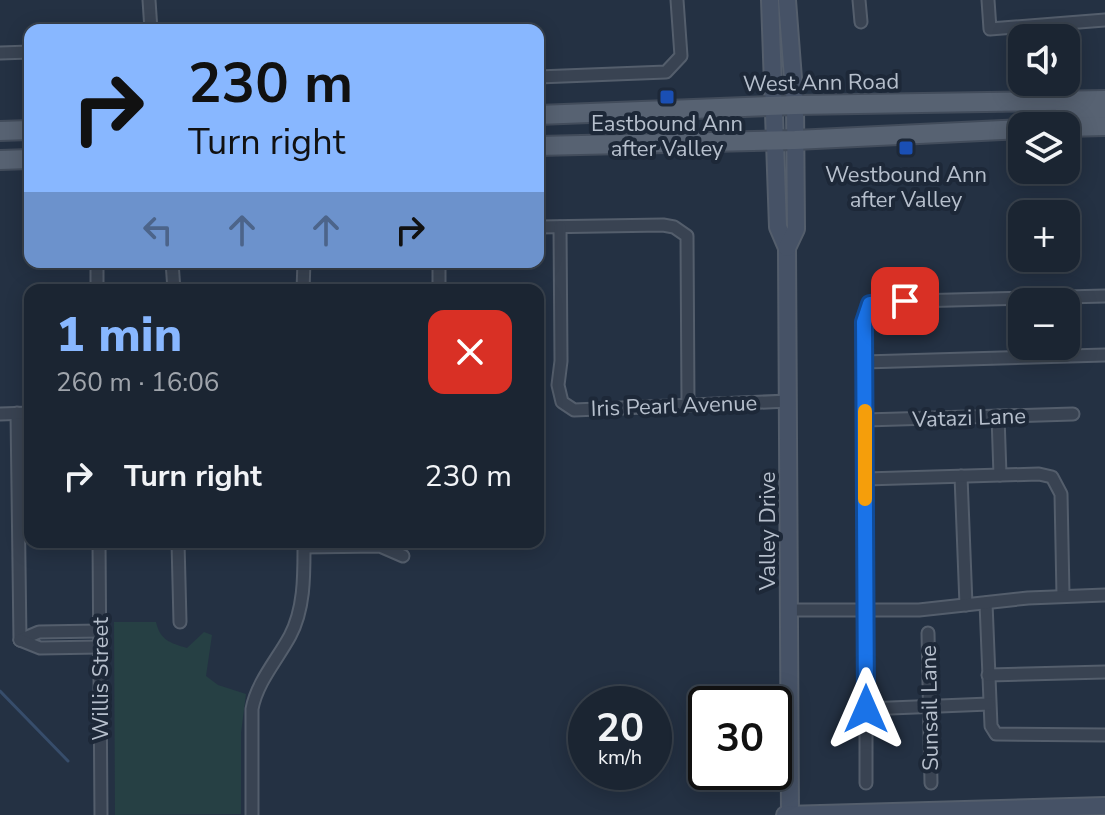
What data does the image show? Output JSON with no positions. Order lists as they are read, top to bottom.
{
  "streets": {
    "main road": ["West Ann Road"],
    "street": [
      "Iris Pearl Avenue",
      "Vatazi Lane",
      "Valley Drive",
      "Willis Street",
      "Sunsail Lane"
    ]
  },
  "crossings": [
    ["West Ann Road", "Valley Drive"],
    ["Iris Pearl Avenue", "Valley Drive"]
  ],
  "places": {
    "transit": ["Eastbound Ann after Valley", "Westbound Ann after Valley"]
  },
  "page": {
    "map_buttons": ["+", "−"],
    "turn": ["230 m", "Turn right"],
    "heading": ["1 min", "260 m · 16:06"],
    "list": [
      {
        "name": "Turn right",
        "value": "230 m"
      }
    ],
    "speed": "20 km/h",
    "limit": "30"
  }
}
